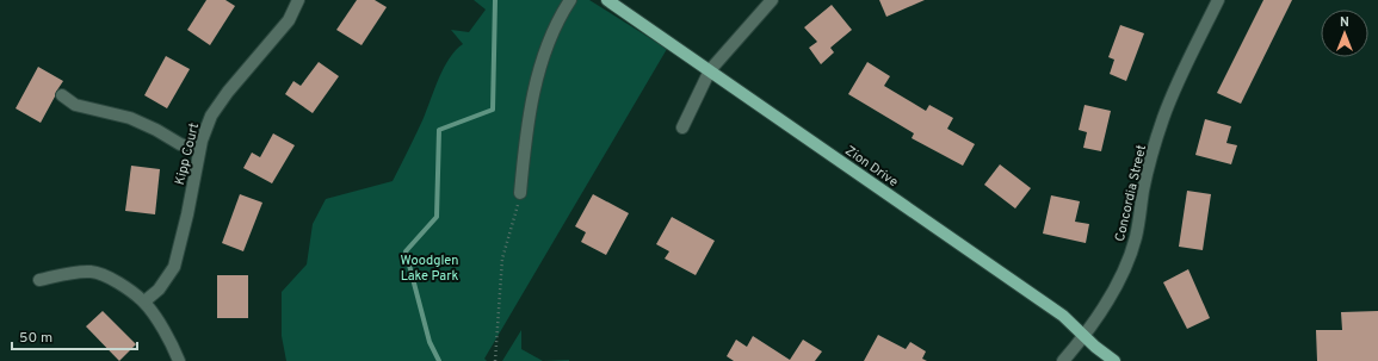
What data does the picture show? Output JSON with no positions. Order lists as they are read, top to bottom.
{
  "streets": {
    "main road": ["Zion Drive"],
    "street": ["Kipp Court", "Concordia Street"]
  },
  "crossings": [
    ["Zion Drive", "Concordia Street"]
  ],
  "parks": ["Woodglen Lake Park"],
  "scale_bar": "50 m",
  "north": "top"
}
